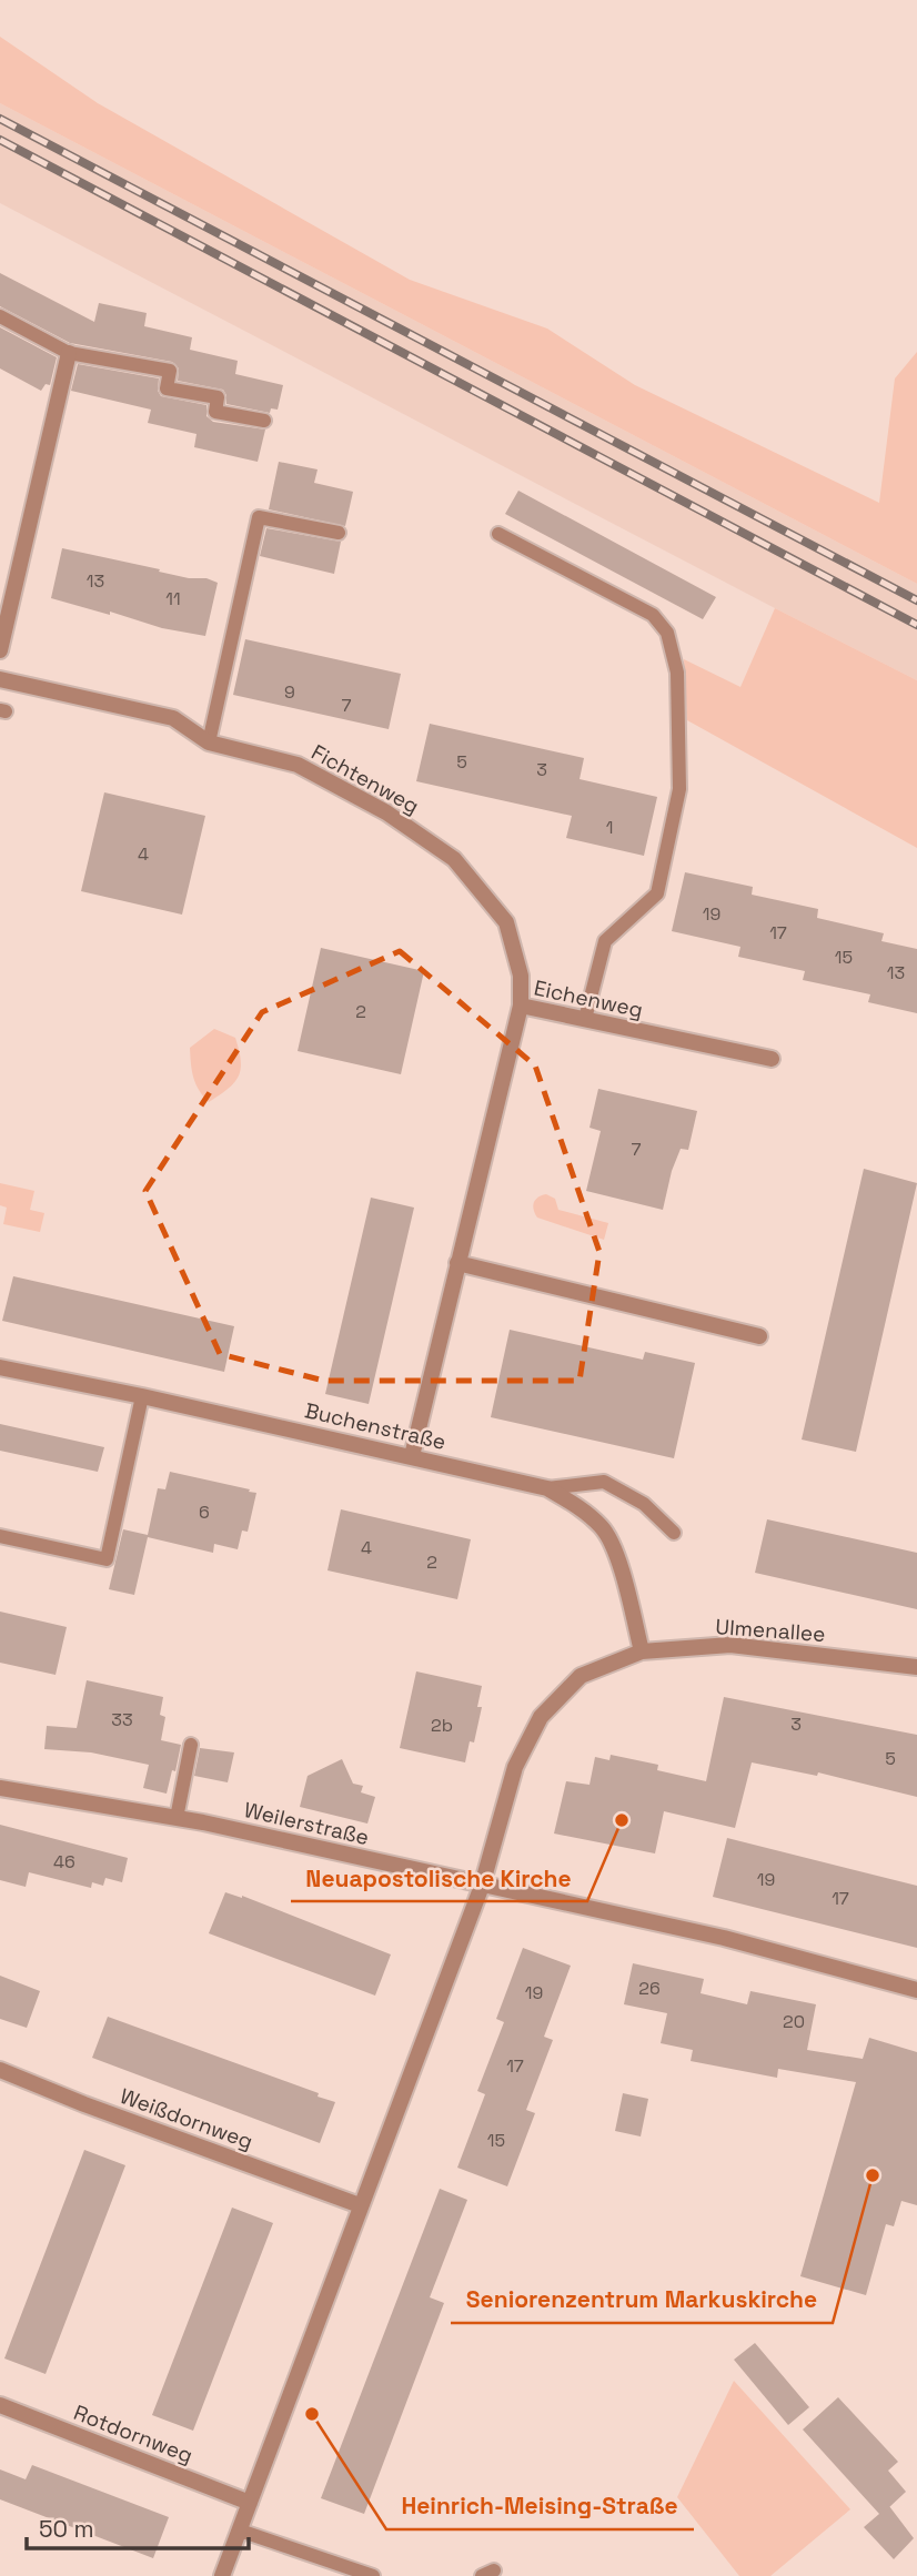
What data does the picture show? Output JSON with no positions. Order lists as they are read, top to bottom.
{
  "streets": {
    "street": [
      "Fichtenweg",
      "Eichenweg",
      "Buchenstraße",
      "Ulmenallee",
      "Weilerstraße",
      "Weißdornweg",
      "Rotdornweg"
    ]
  },
  "crossings": [
    ["Fichtenweg", "Eichenweg"],
    ["Eichenweg", "Buchenstraße"],
    ["Buchenstraße", "Ulmenallee"],
    ["Ulmenallee", "Weilerstraße"],
    ["Ulmenallee", "Weißdornweg"],
    ["Ulmenallee", "Rotdornweg"]
  ],
  "places": ["Neuapostolische Kirche", "Seniorenzentrum Markuskirche", "Heinrich-Meising-Straße"],
  "house_numbers": [
    "13",
    "11",
    "9",
    "7",
    "5",
    "3",
    "1",
    "4",
    "19",
    "17",
    "15",
    "13",
    "2",
    "7",
    "6",
    "4",
    "2",
    "33",
    "3",
    "2b",
    "5",
    "46",
    "19",
    "17",
    "26",
    "19",
    "20",
    "17",
    "15"
  ],
  "scale_bar": "50 m"
}
